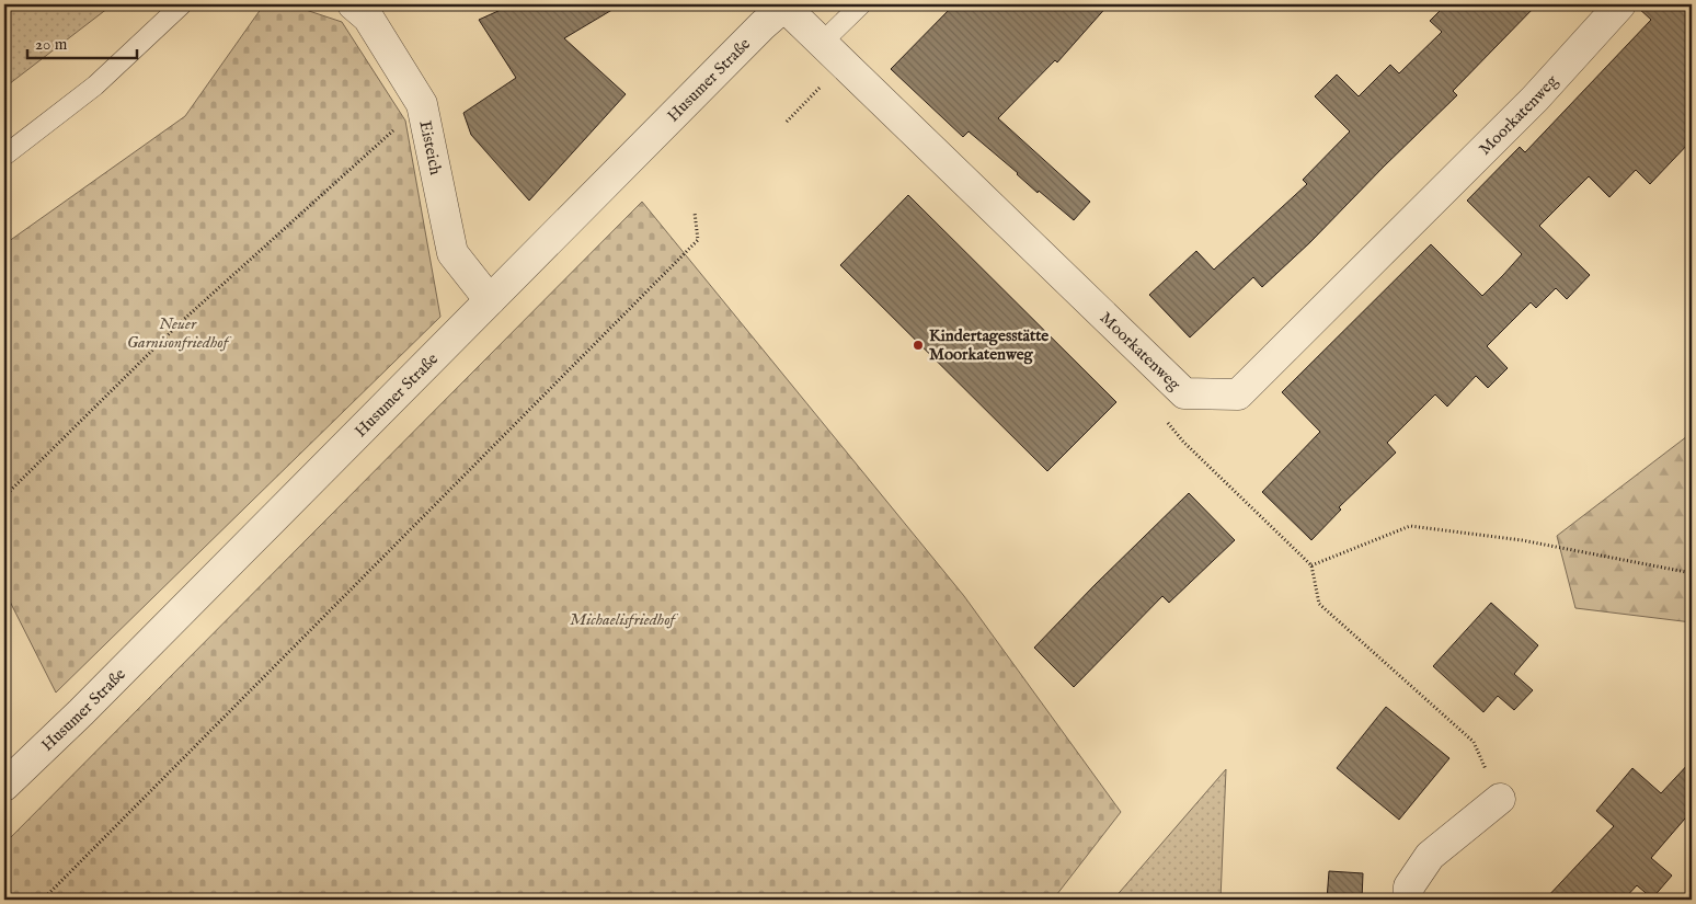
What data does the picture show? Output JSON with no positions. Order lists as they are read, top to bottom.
{
  "streets": {
    "street": ["Husumer Straße", "Moorkatenweg", "Eisteich"]
  },
  "crossings": [
    ["Husumer Straße", "Moorkatenweg"],
    ["Husumer Straße", "Eisteich"]
  ],
  "parks": ["Neuer Garnisonfriedhof", "Michaelisfriedhof"],
  "places": ["Kindertagesstätte Moorkatenweg"],
  "scale_bar": "20 m"
}
